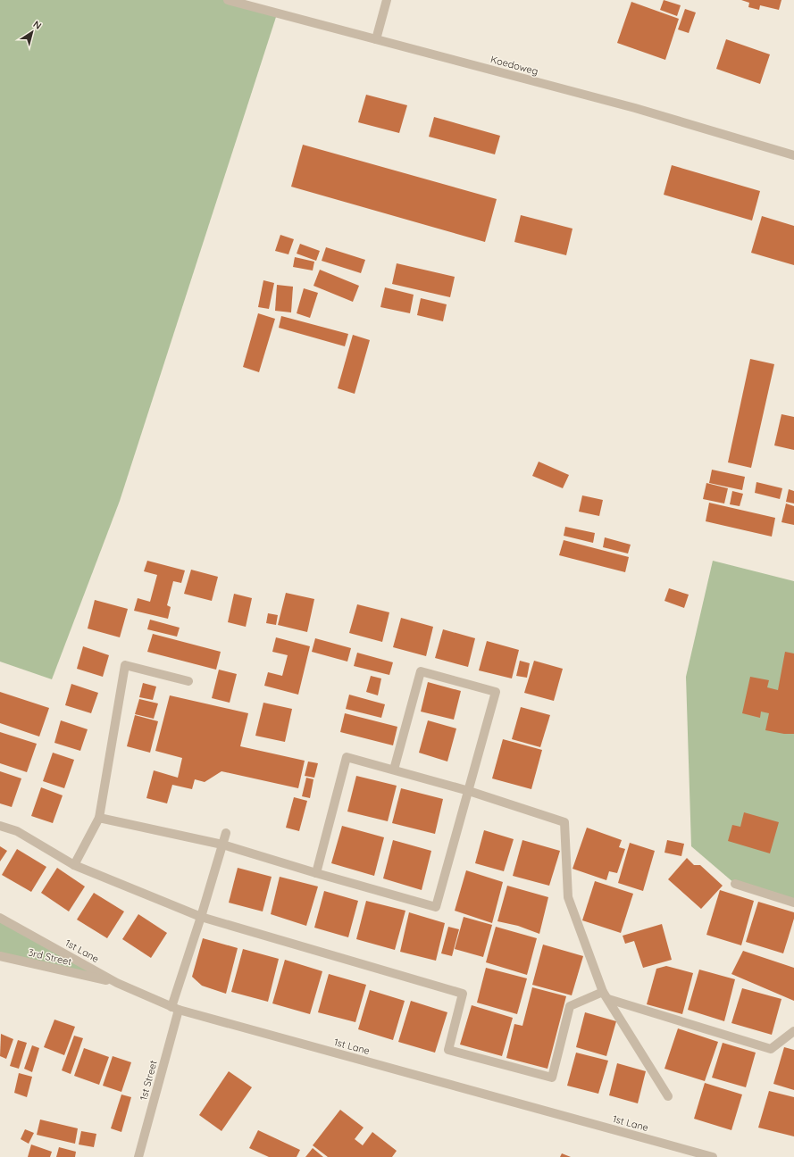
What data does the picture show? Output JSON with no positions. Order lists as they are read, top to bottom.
{
  "streets": {
    "street": [
      "Koedoweg",
      "1st Lane",
      "3rd Street",
      "1st Street"
    ]
  },
  "crossings": [
    ["1st Lane", "3rd Street"],
    ["1st Lane", "1st Street"]
  ],
  "north": "top right"
}
